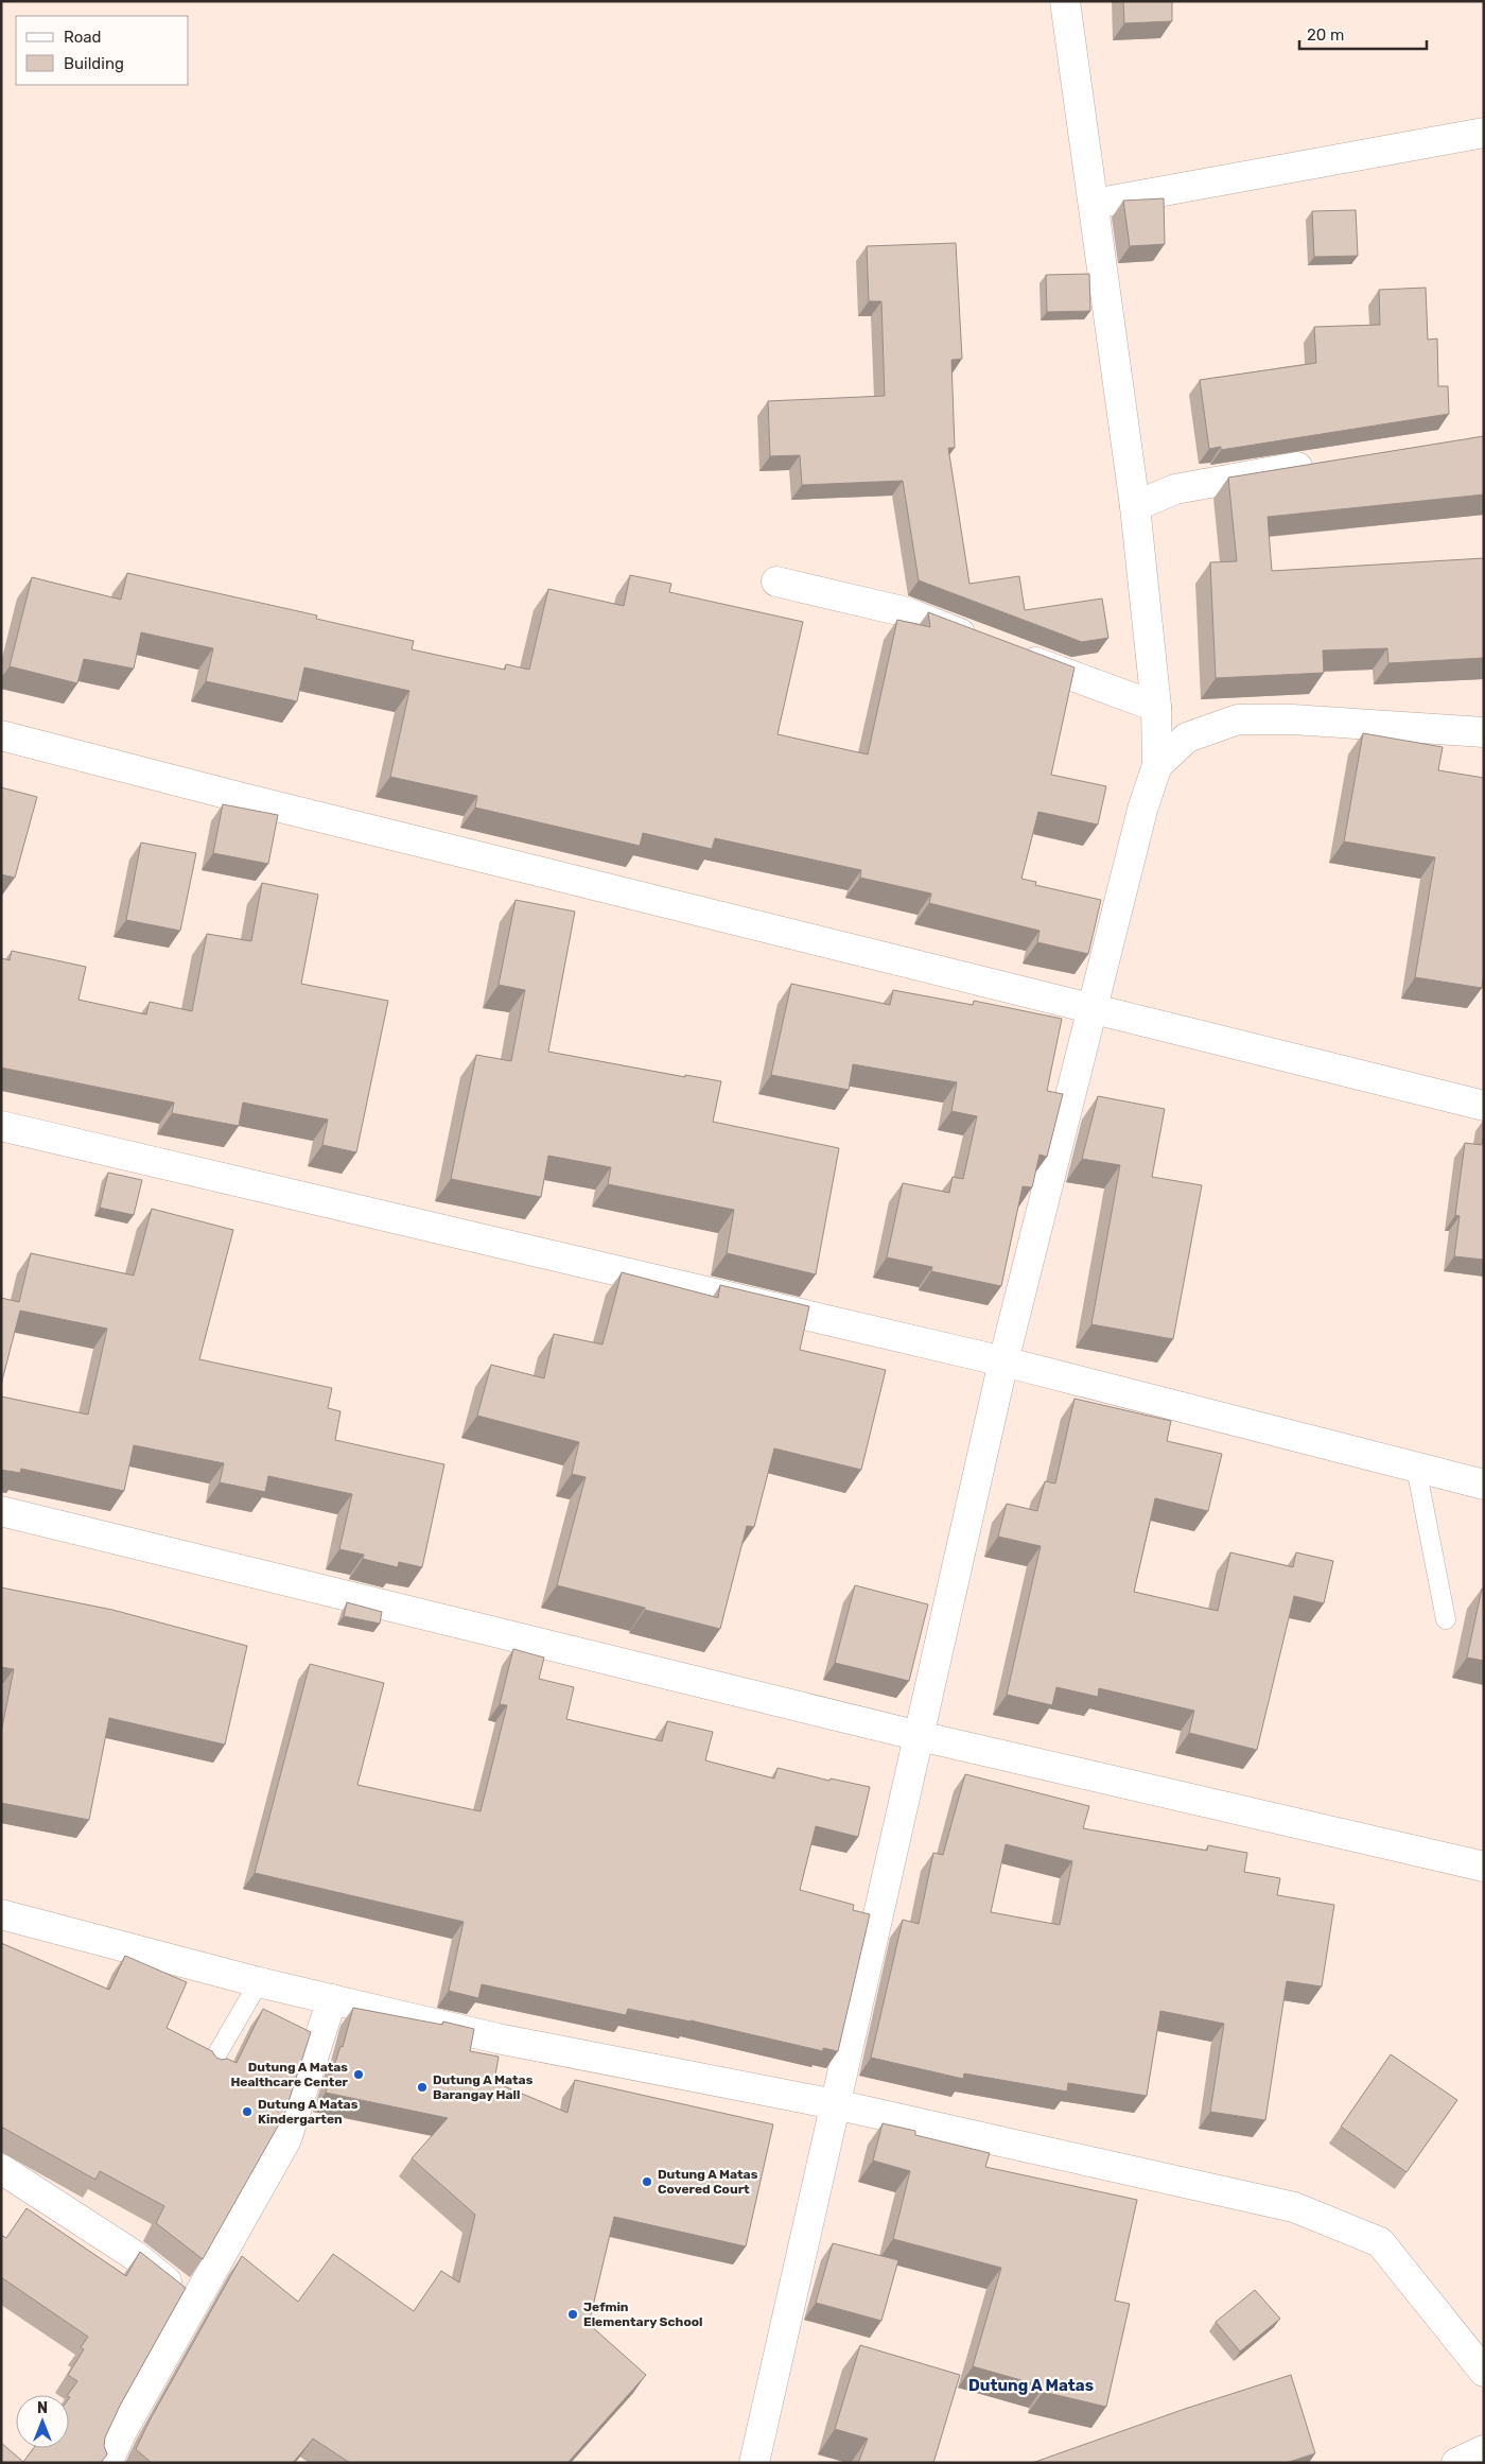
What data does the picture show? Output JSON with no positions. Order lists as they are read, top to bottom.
{
  "districts": ["Dutung A Matas"],
  "places": [
    "Dutung A Matas Healthcare Center",
    "Dutung A Matas Barangay Hall",
    "Dutung A Matas Kindergarten",
    "Dutung A Matas Covered Court",
    "Jefmin Elementary School"
  ],
  "legend": ["Road", "Building"],
  "scale_bar": "20 m",
  "north": "top"
}
